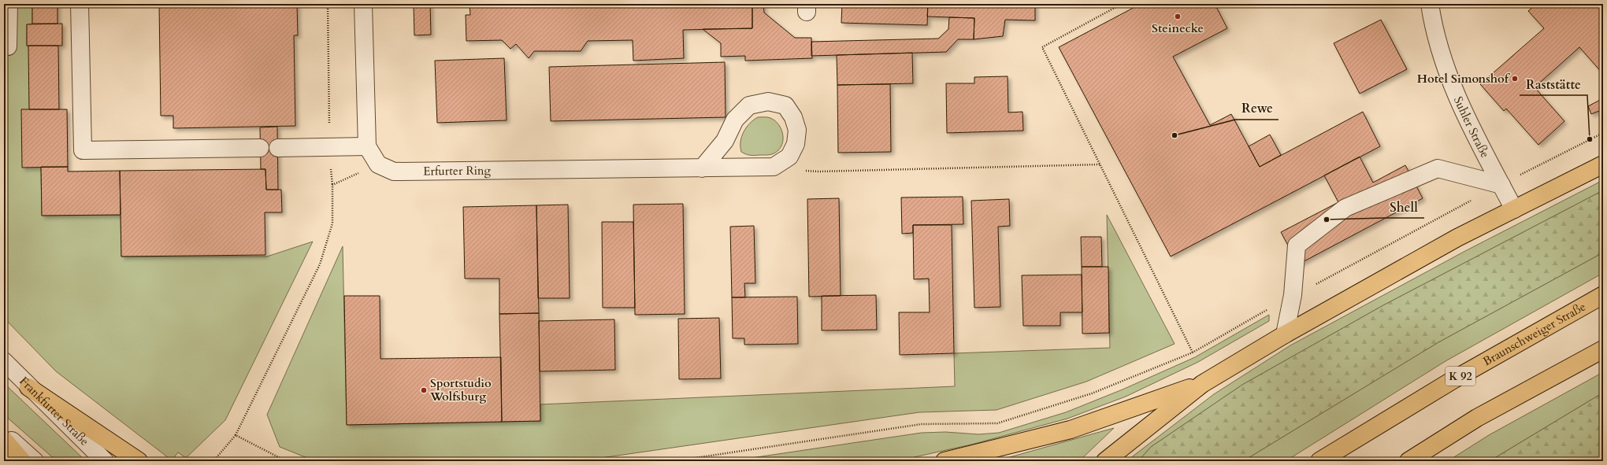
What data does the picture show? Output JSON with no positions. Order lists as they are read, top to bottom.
{
  "streets": {
    "highway": ["Braunschweiger Straße", "K 92"],
    "street": ["Suhler Straße", "Erfurter Ring", "Frankfurter Straße"]
  },
  "places": [
    "Steinecke",
    "Hotel Simonshof",
    "Rewe",
    "Raststätte",
    "Shell",
    "Sportstudio Wolfsburg"
  ]
}
